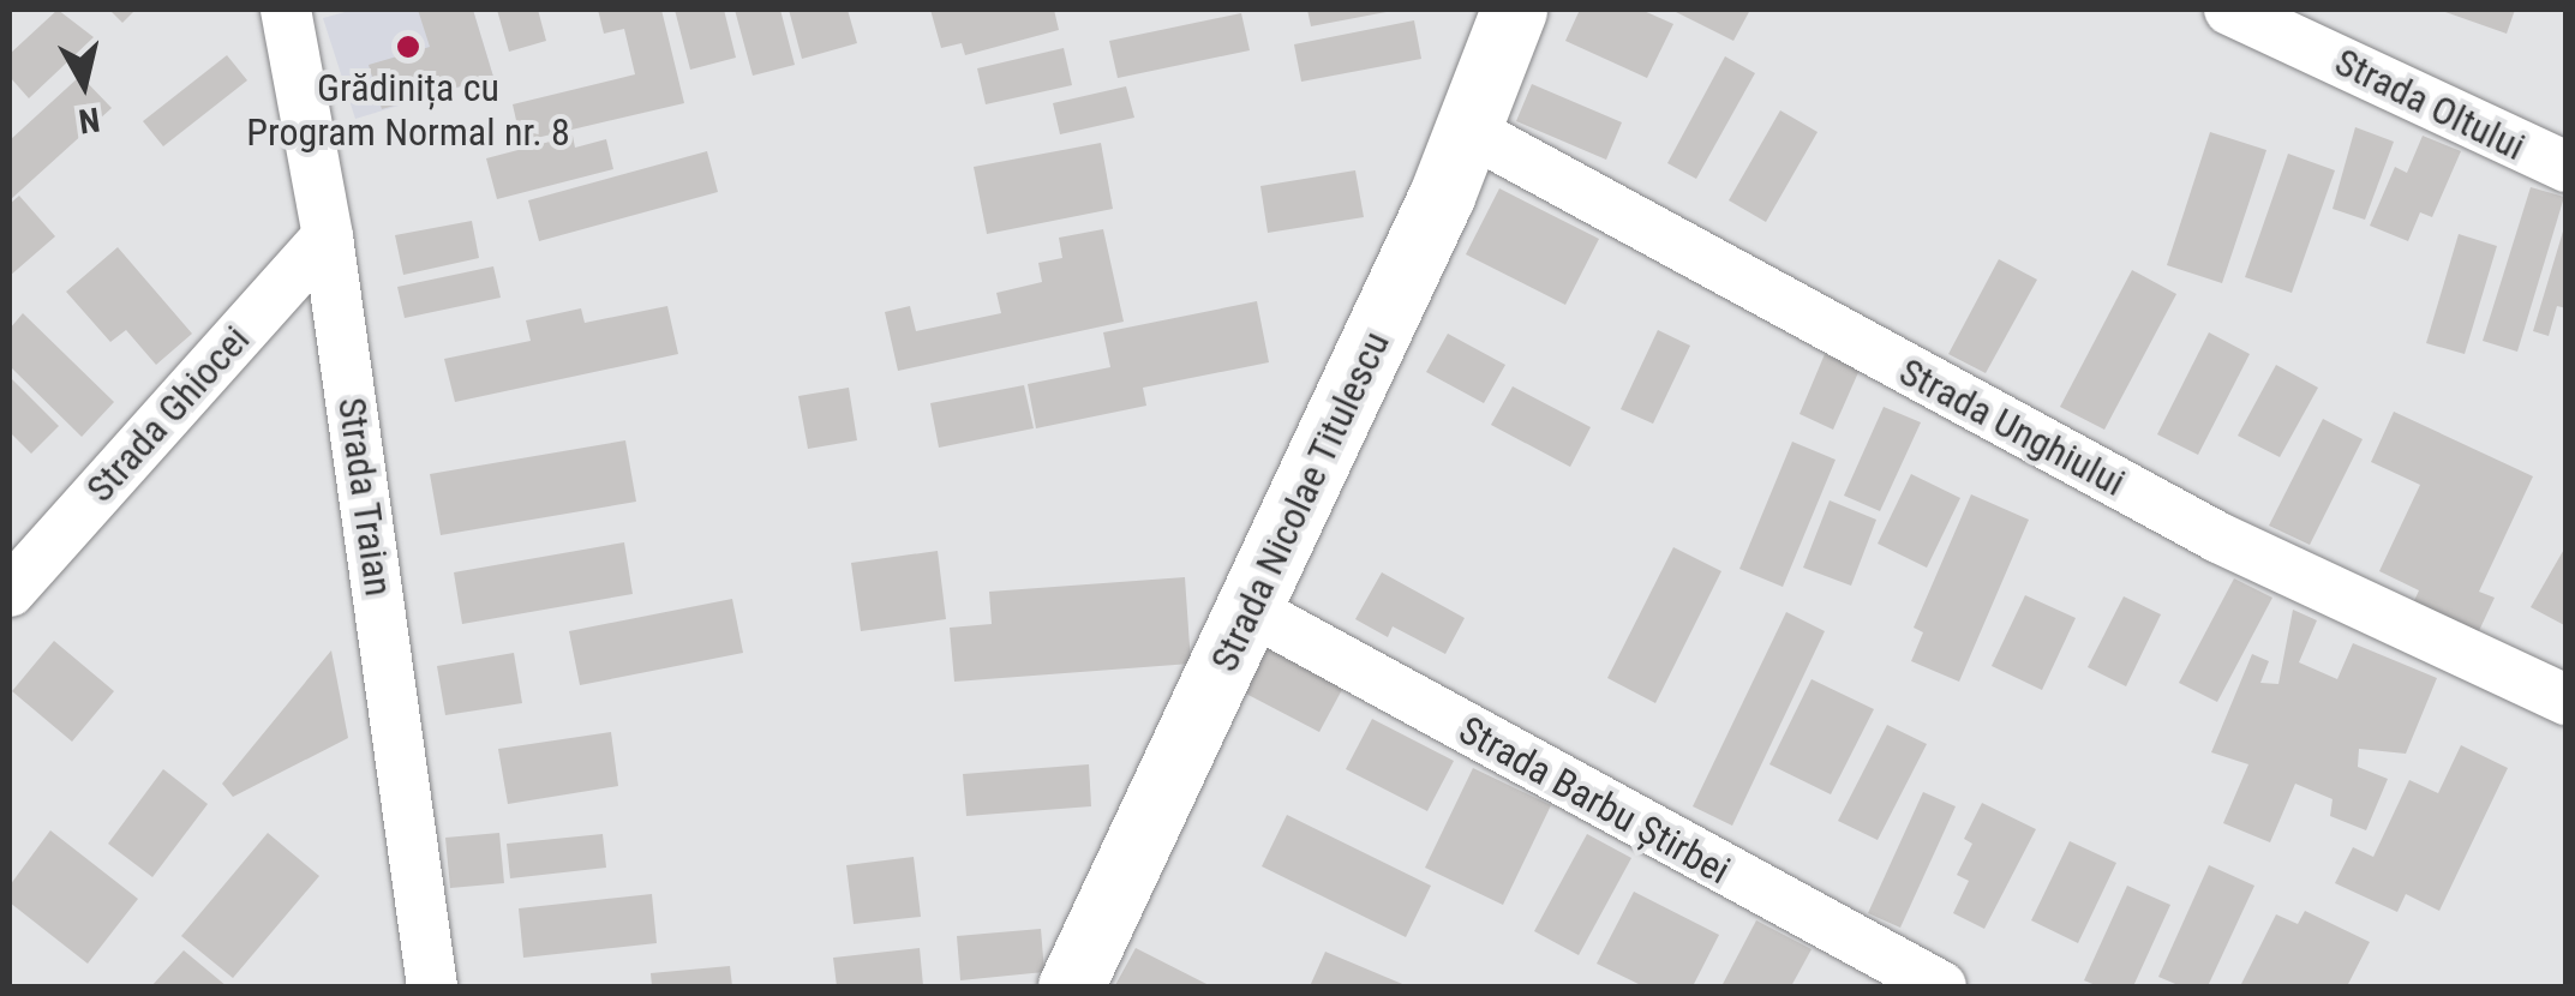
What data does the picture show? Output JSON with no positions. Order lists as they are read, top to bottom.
{
  "streets": {
    "street": [
      "Strada Oltului",
      "Strada Ghiocei",
      "Strada Unghiului",
      "Strada Traian",
      "Strada Nicolae Titulescu",
      "Strada Barbu Știrbei"
    ]
  },
  "crossings": [
    ["Strada Ghiocei", "Strada Traian"],
    ["Strada Unghiului", "Strada Nicolae Titulescu"],
    ["Strada Nicolae Titulescu", "Strada Barbu Știrbei"]
  ],
  "places": ["Grădinița cu Program Normal nr. 8"],
  "north": "bottom"
}
